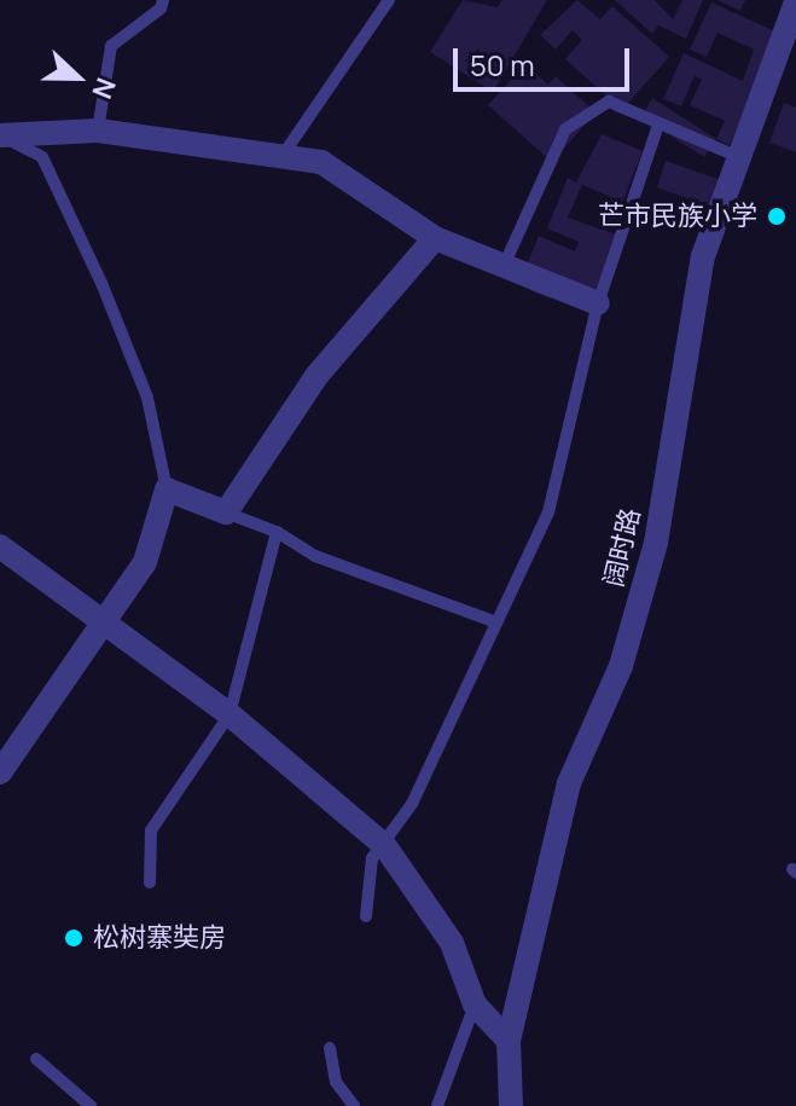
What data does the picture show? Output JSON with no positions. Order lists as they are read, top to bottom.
{
  "streets": {
    "street": ["阔时路"]
  },
  "places": ["芒市民族小学", "松树寨奘房"],
  "scale_bar": "50 m",
  "north": "right"
}
